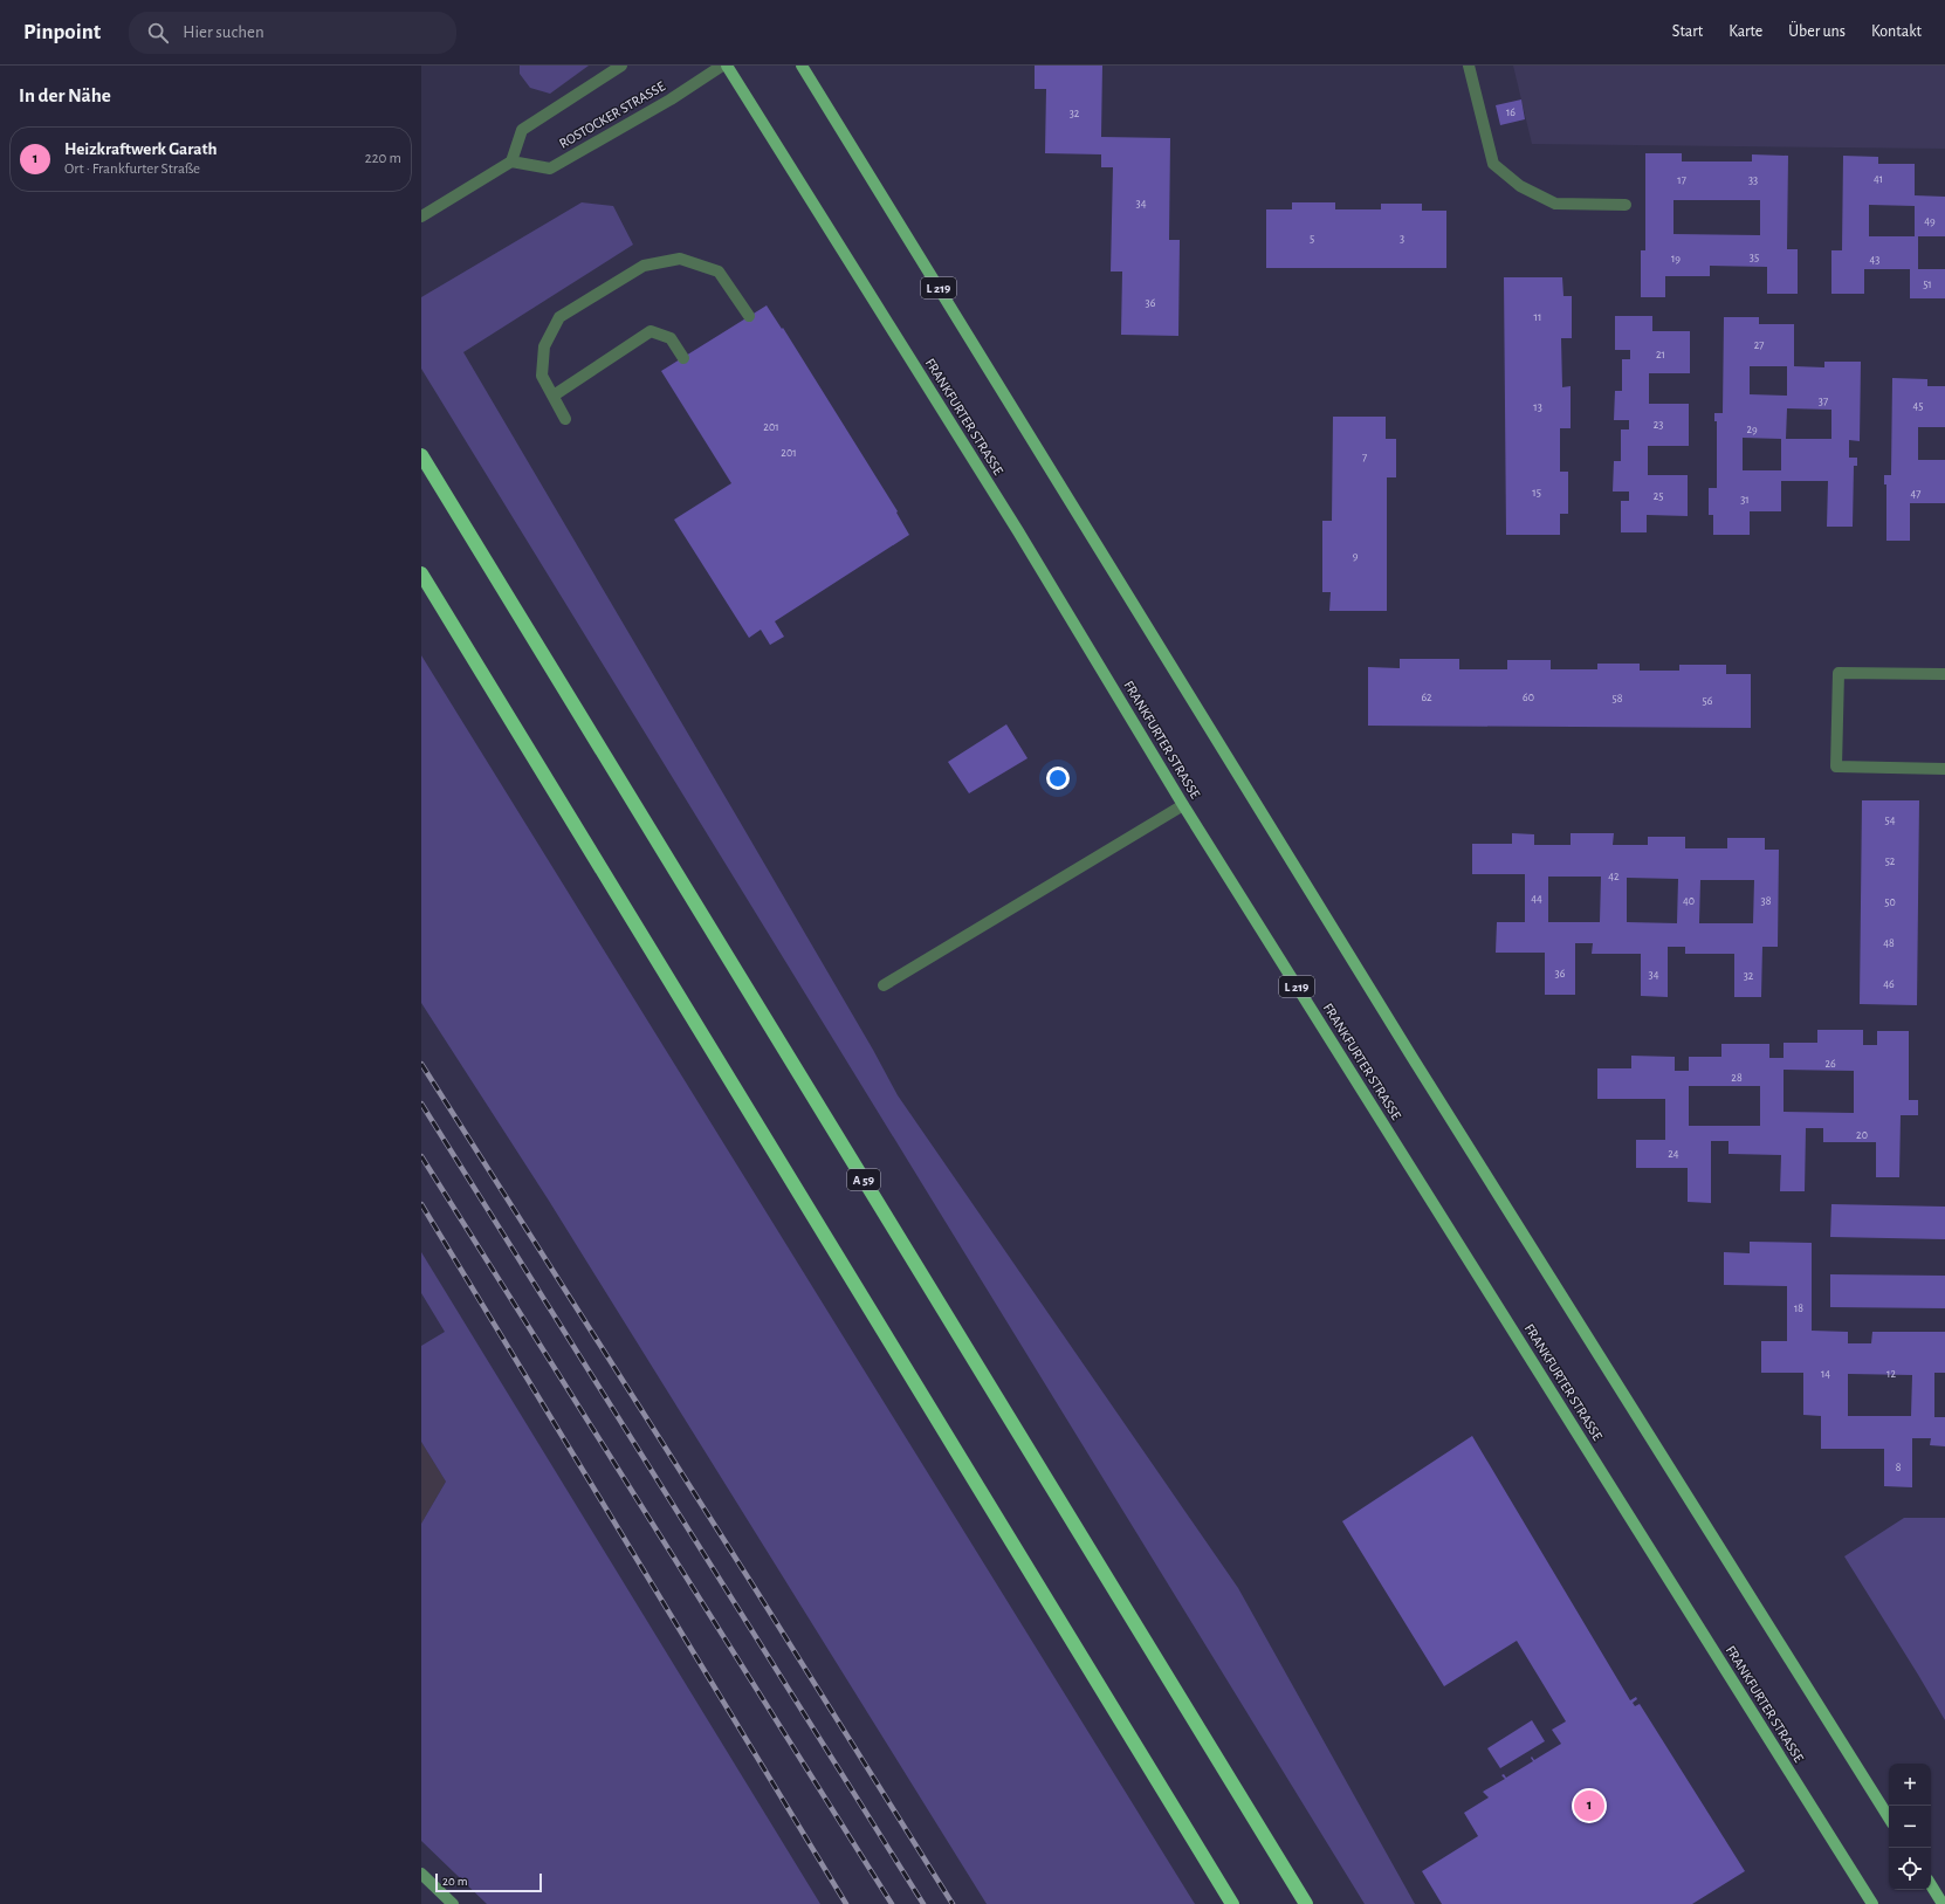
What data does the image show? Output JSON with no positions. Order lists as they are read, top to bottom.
{
  "streets": {
    "highway": ["A 59"],
    "main road": ["L 219", "FRANKFURTER STRASSE"],
    "street": ["ROSTOCKER STRASSE"]
  },
  "house_numbers": [
    "16",
    "32",
    "41",
    "17",
    "33",
    "34",
    "49",
    "5",
    "3",
    "35",
    "19",
    "43",
    "51",
    "36",
    "11",
    "27",
    "21",
    "37",
    "45",
    "13",
    "23",
    "201",
    "29",
    "201",
    "7",
    "15",
    "47",
    "25",
    "31",
    "9",
    "62",
    "60",
    "58",
    "56",
    "54",
    "52",
    "42",
    "44",
    "40",
    "38",
    "50",
    "48",
    "36",
    "34",
    "32",
    "46",
    "26",
    "28",
    "20",
    "24",
    "18",
    "14",
    "12",
    "8"
  ],
  "scale_bar": "20 m",
  "page": {
    "header": "Pinpoint",
    "search": "Hier suchen",
    "nav": [
      "Start",
      "Karte",
      "Über uns",
      "Kontakt"
    ],
    "heading": "In der Nähe",
    "list": [
      {
        "mark": "1",
        "name": "Heizkraftwerk Garath",
        "note": "Ort · Frankfurter Straße",
        "value": "220 m"
      }
    ],
    "map_buttons": ["+", "−"],
    "pins": "1",
    "scale": "20 m"
  }
}
